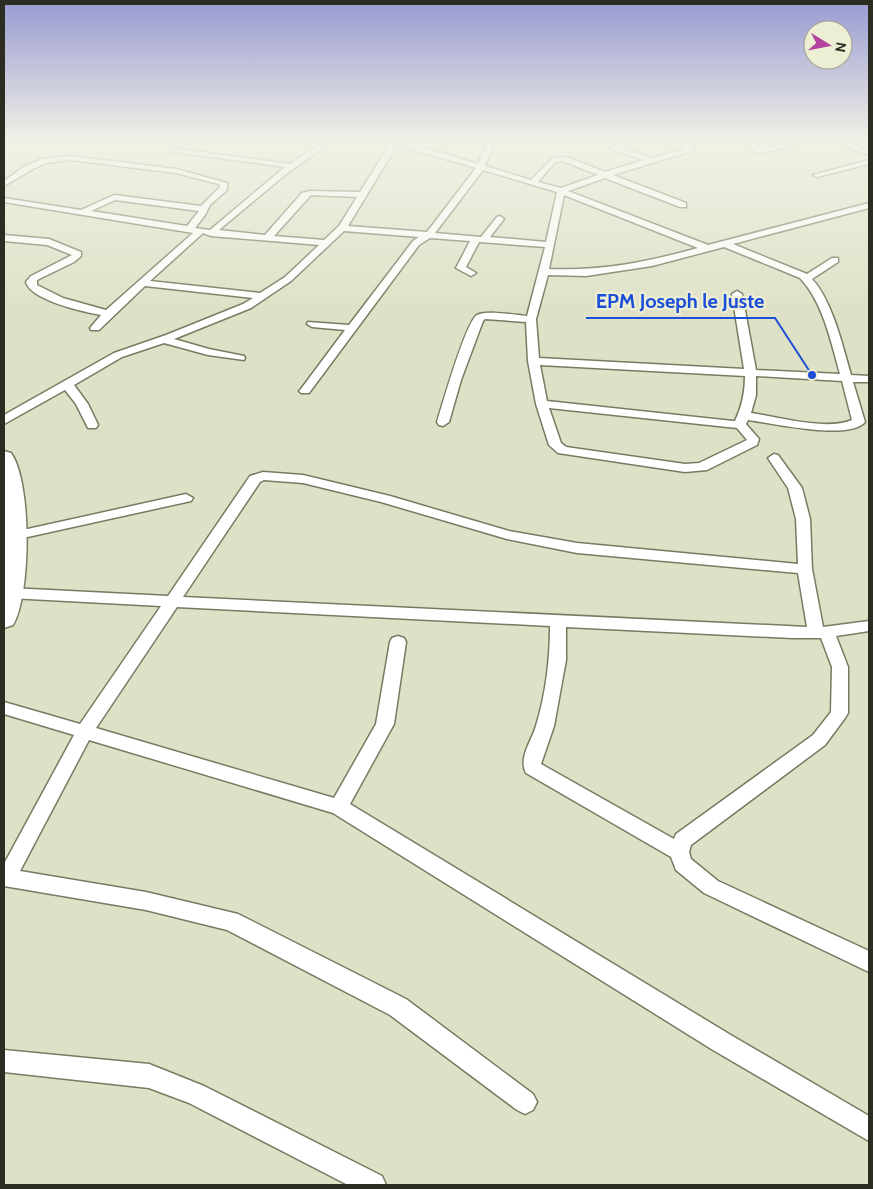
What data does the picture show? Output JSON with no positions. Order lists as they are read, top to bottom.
{
  "places": ["EPM Joseph le Juste"],
  "north": "right"
}
